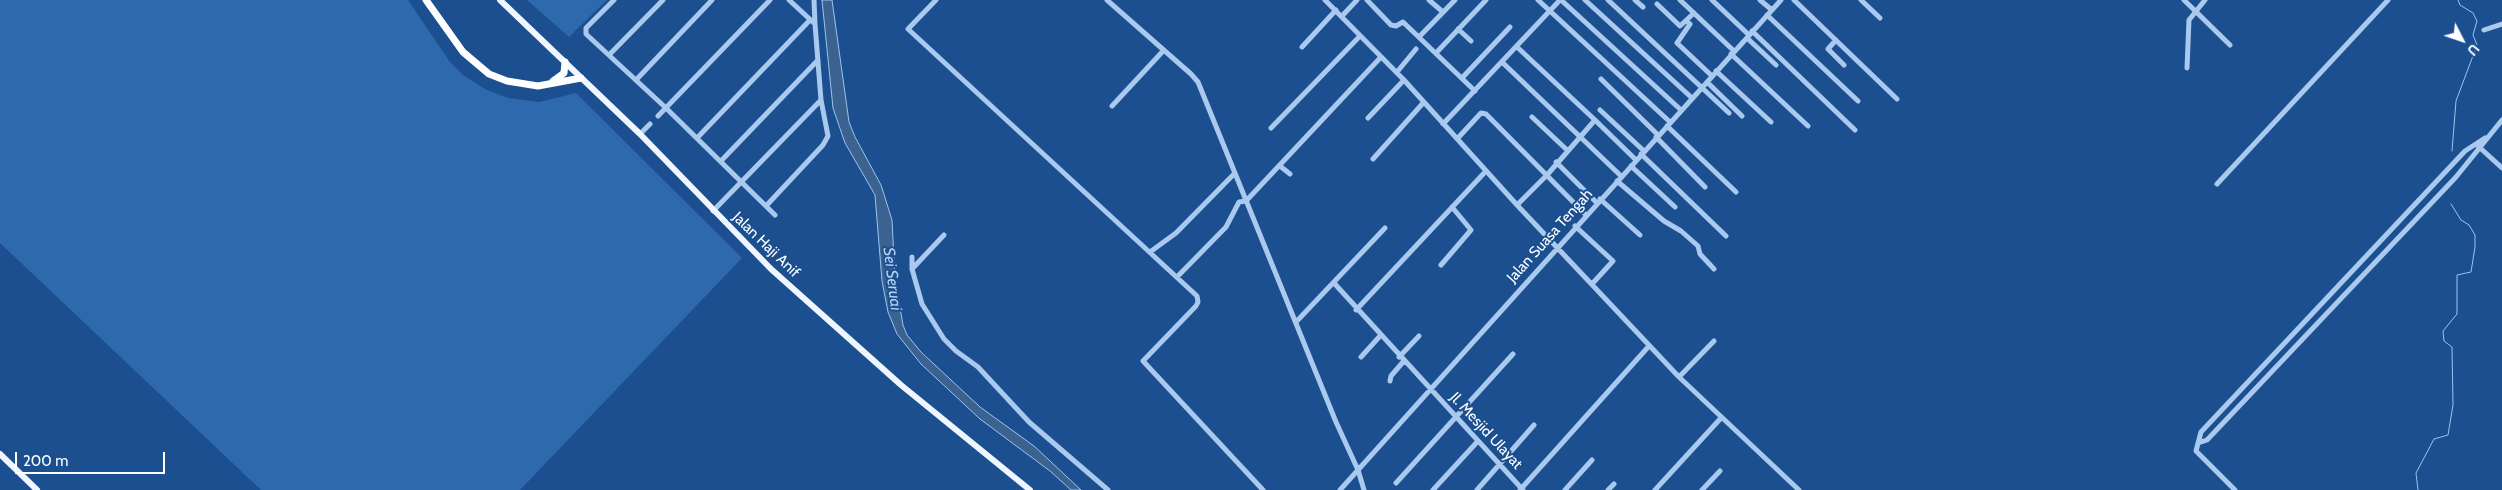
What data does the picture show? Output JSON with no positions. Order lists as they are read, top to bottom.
{
  "streets": {
    "main road": ["Jalan Haji Anif"],
    "street": ["Jalan Suasa Tengah", "Jl. Mesjid Ulayat"]
  },
  "crossings": [
    ["Jalan Suasa Tengah", "Jl. Mesjid Ulayat"]
  ],
  "water": ["Sei Seruai"],
  "scale_bar": "200 m",
  "north": "bottom right"
}
